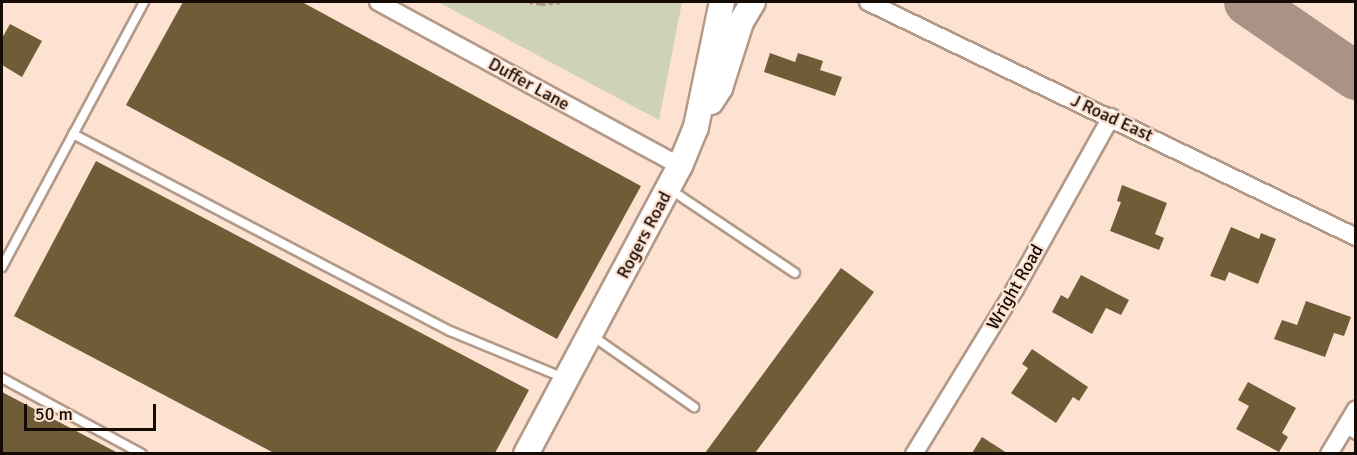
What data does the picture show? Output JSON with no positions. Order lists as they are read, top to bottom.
{
  "streets": {
    "street": [
      "Duffer Lane",
      "J Road East",
      "Rogers Road",
      "Wright Road"
    ]
  },
  "crossings": [
    ["Duffer Lane", "Rogers Road"],
    ["J Road East", "Wright Road"]
  ],
  "scale_bar": "50 m"
}
